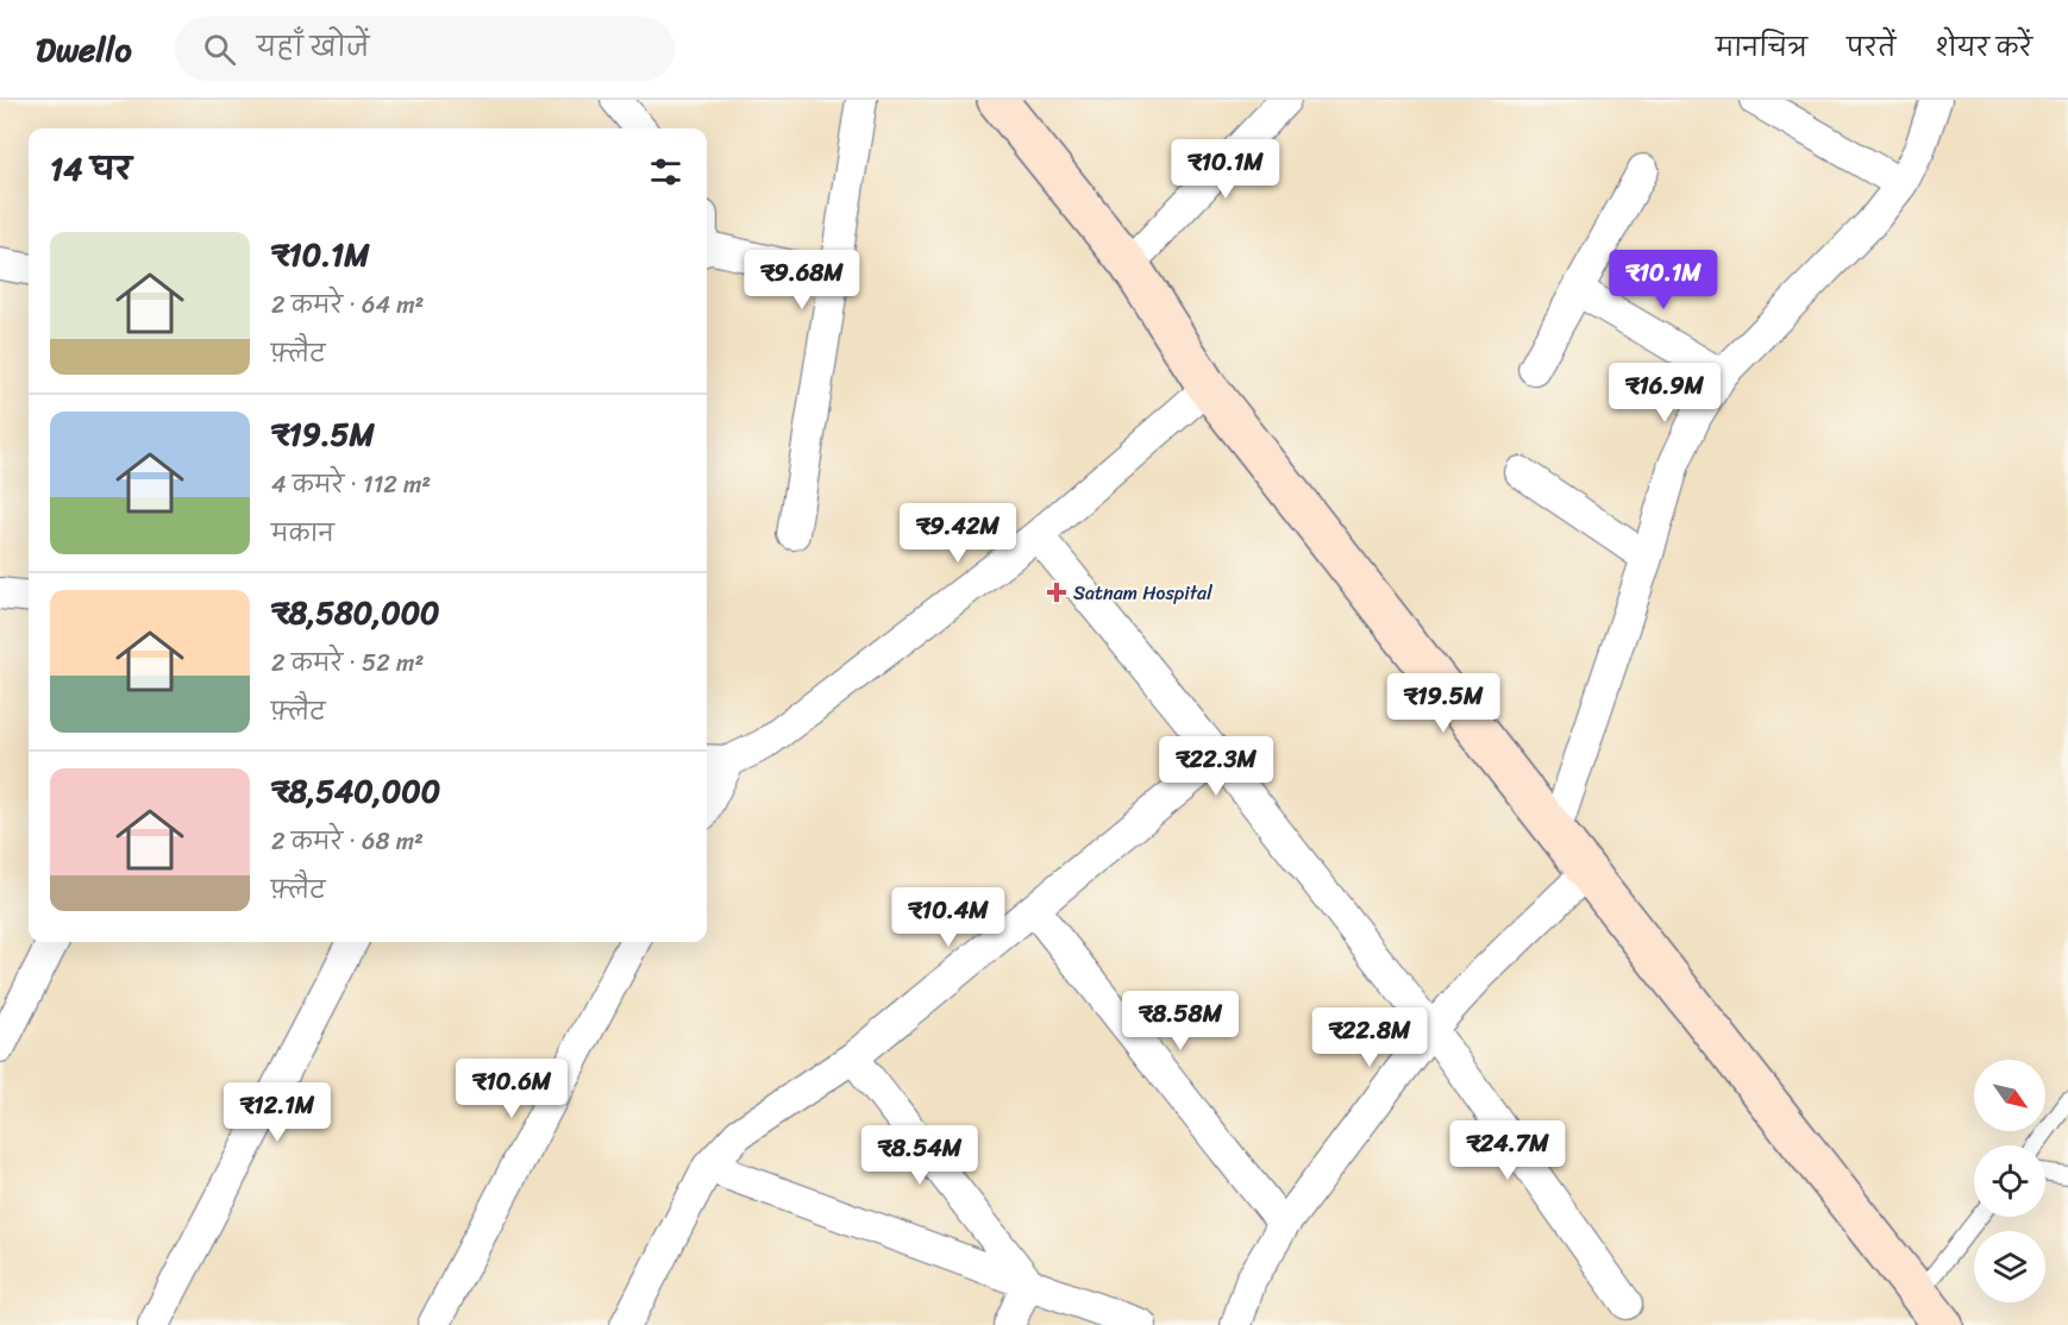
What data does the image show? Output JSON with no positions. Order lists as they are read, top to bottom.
{
  "places": {
    "health": ["Satnam Hospital"]
  },
  "north": "bottom right",
  "page": {
    "header": "Dwello",
    "search": "यहाँ खोजें",
    "nav": ["मानचित्र", "परतें", "शेयर करें"],
    "heading": "14 घर",
    "price": [
      "₹10.1M",
      "₹9.68M",
      "₹10.1M",
      "₹16.9M",
      "₹9.42M",
      "₹19.5M",
      "₹22.3M",
      "₹10.4M",
      "₹8.58M",
      "₹22.8M",
      "₹10.6M",
      "₹12.1M",
      "₹24.7M",
      "₹8.54M"
    ],
    "list": [
      {
        "name": "₹10.1M",
        "note": "2 कमरे · 64 m² · फ़्लैट"
      },
      {
        "name": "₹19.5M",
        "note": "4 कमरे · 112 m² · मकान"
      },
      {
        "name": "₹8,580,000",
        "note": "2 कमरे · 52 m² · फ़्लैट"
      },
      {
        "name": "₹8,540,000",
        "note": "2 कमरे · 68 m² · फ़्लैट"
      }
    ]
  }
}
